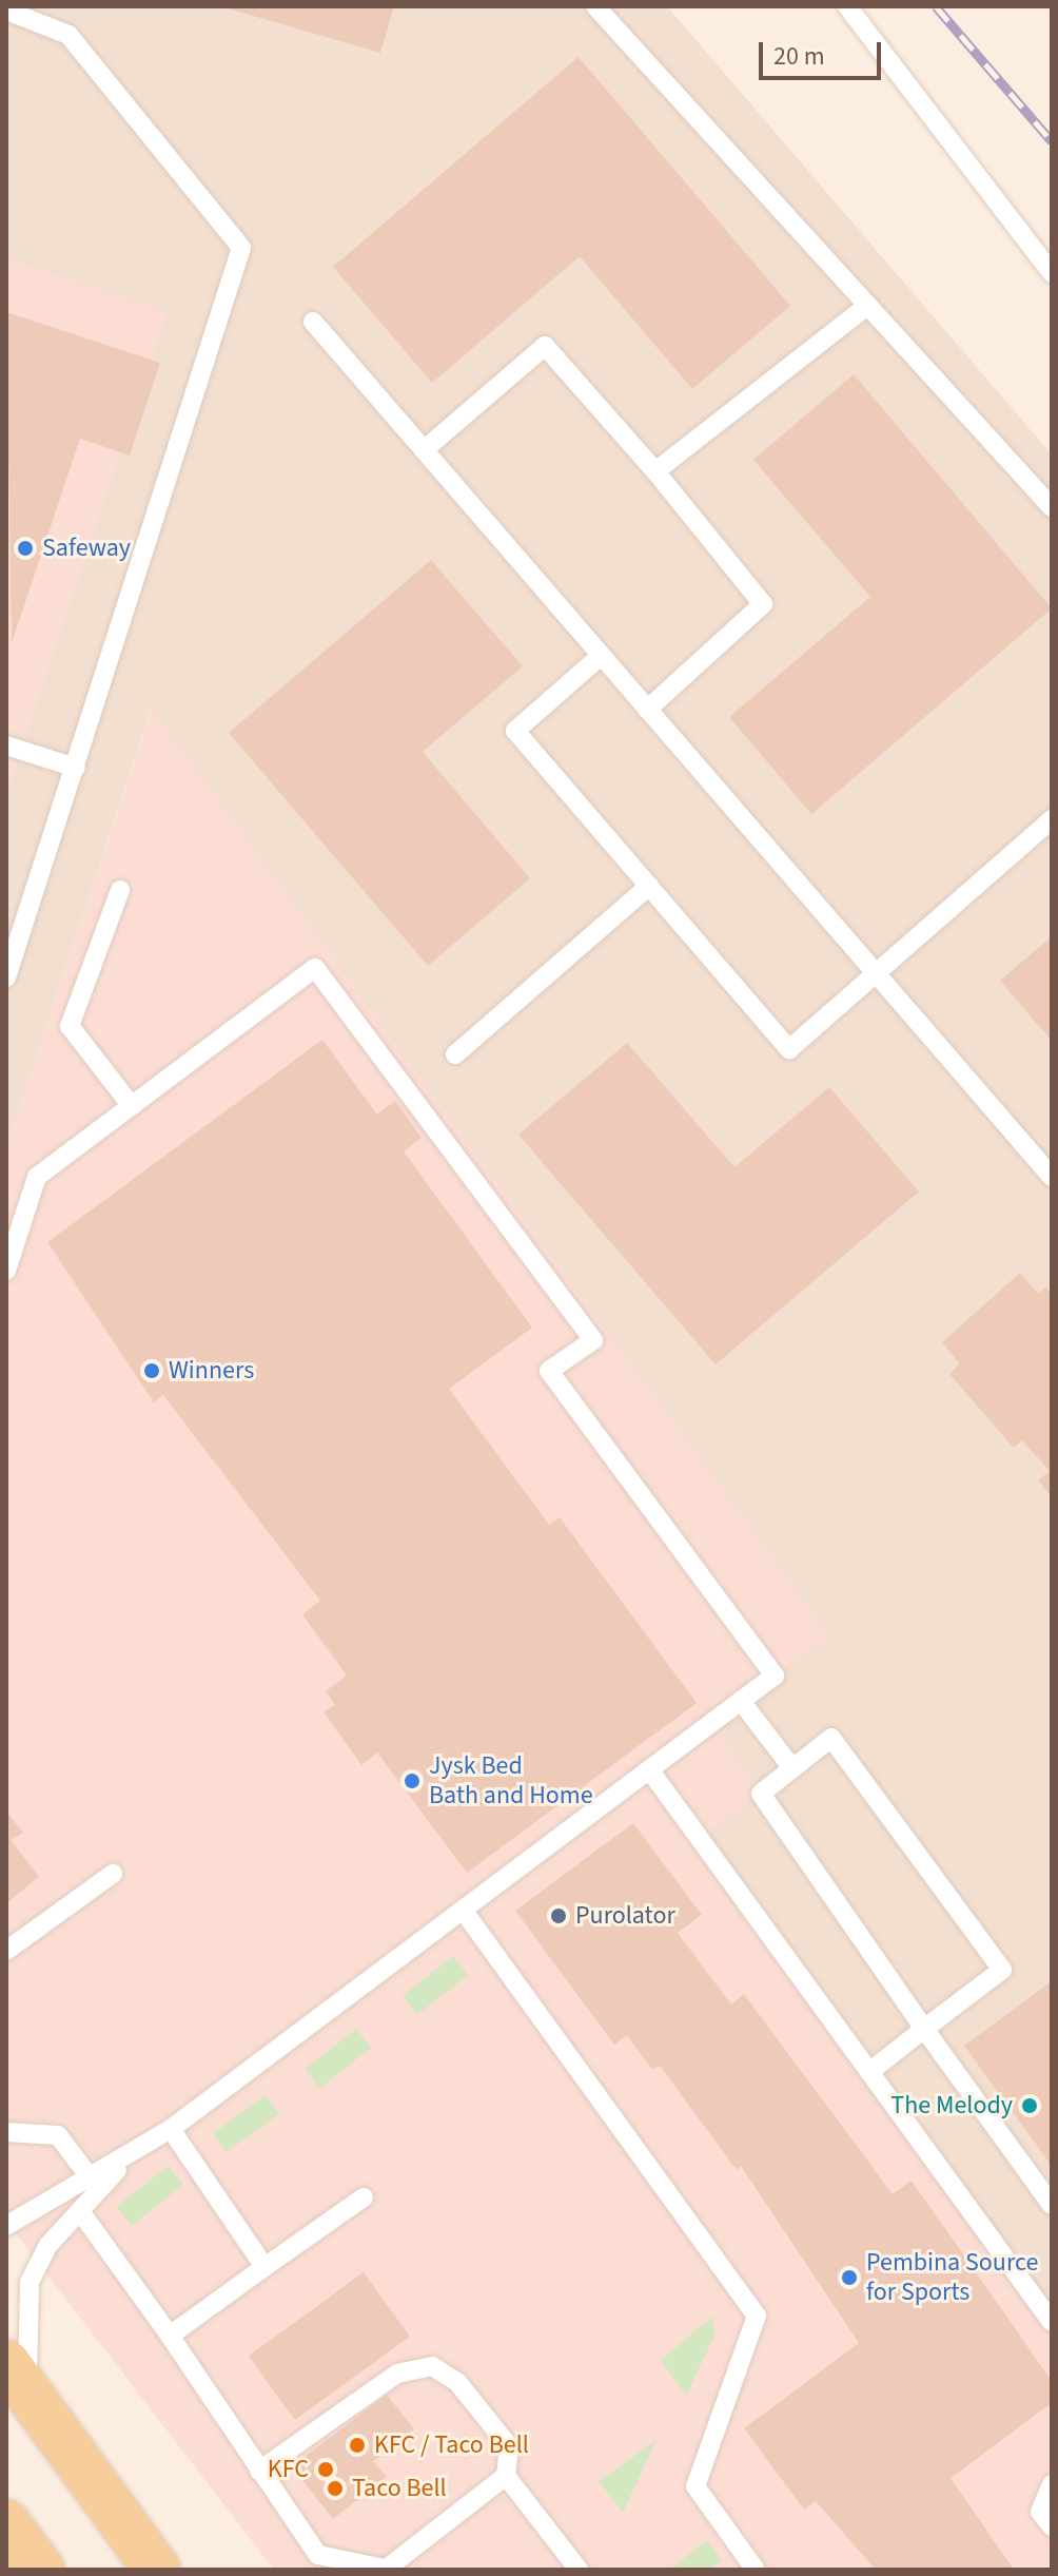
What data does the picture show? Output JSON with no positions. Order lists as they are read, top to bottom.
{
  "places": [
    "Safeway",
    "Winners",
    "Jysk Bed Bath and Home",
    "Purolator",
    "The Melody",
    "Pembina Source for Sports",
    "KFC / Taco Bell",
    "KFC",
    "Taco Bell"
  ],
  "scale_bar": "20 m"
}
